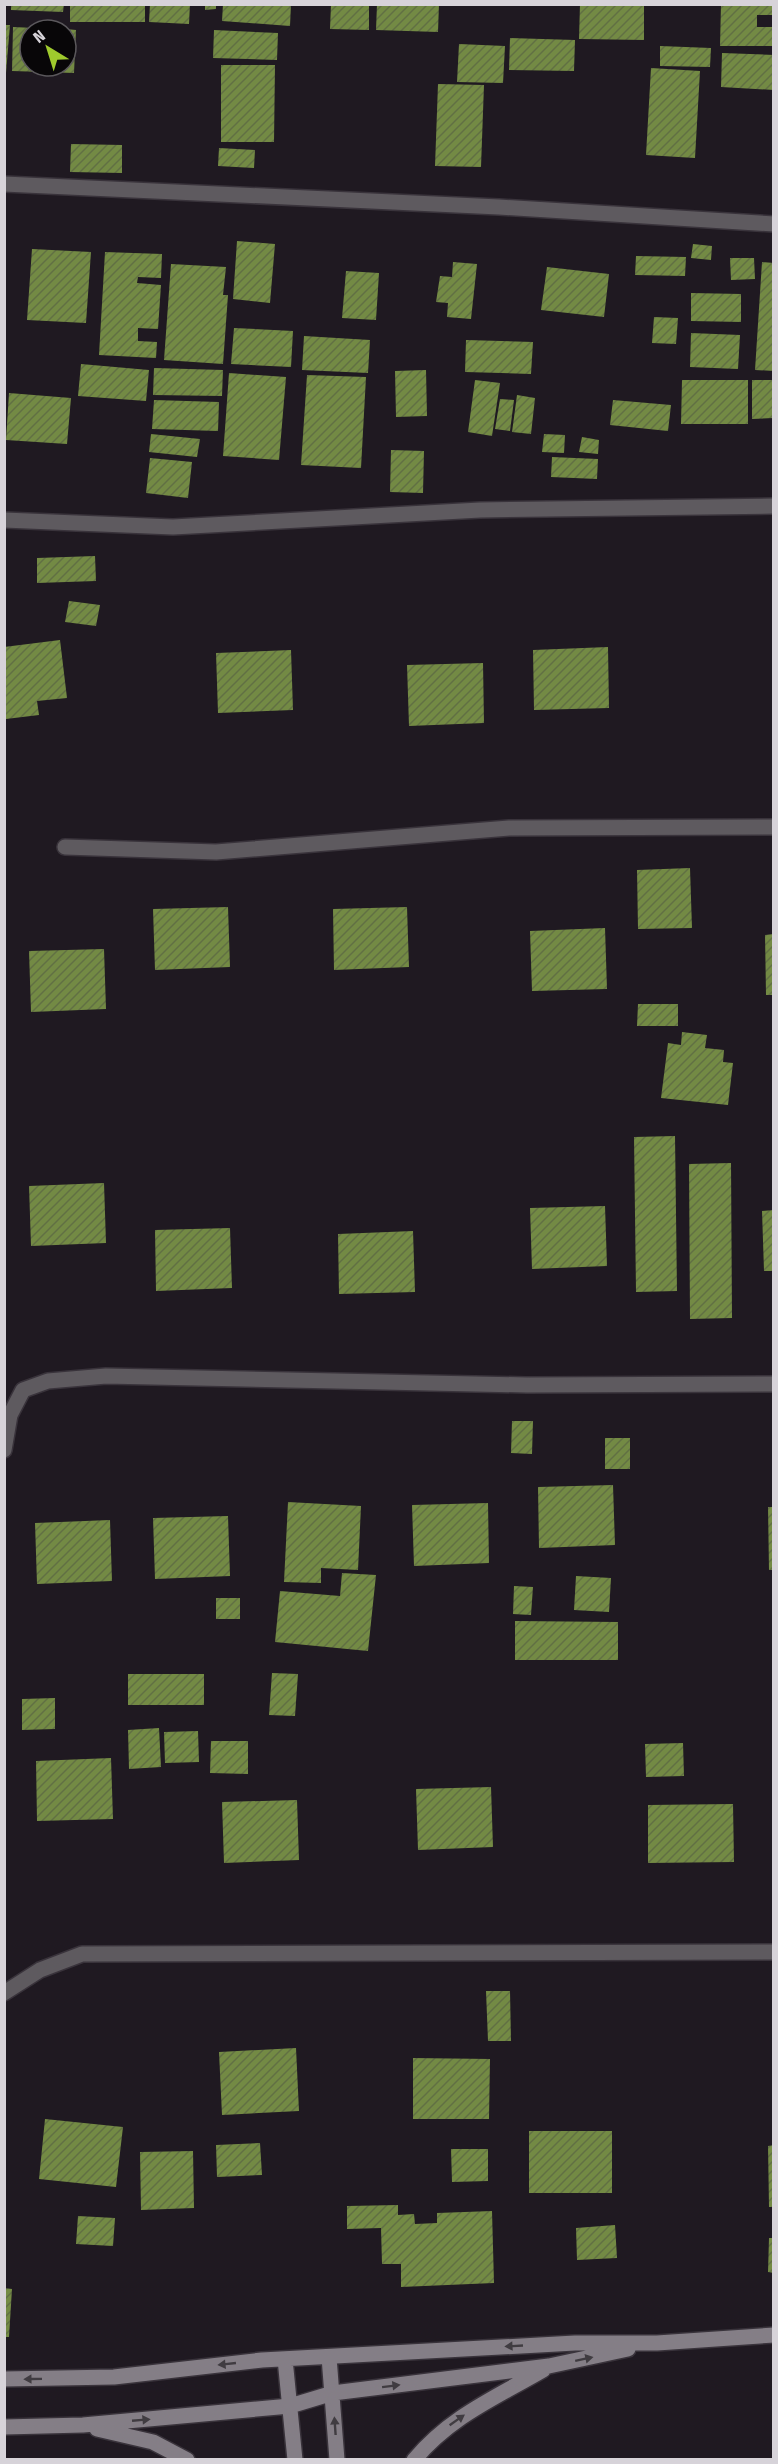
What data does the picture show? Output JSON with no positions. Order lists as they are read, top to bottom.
{
  "north": "top left"
}
